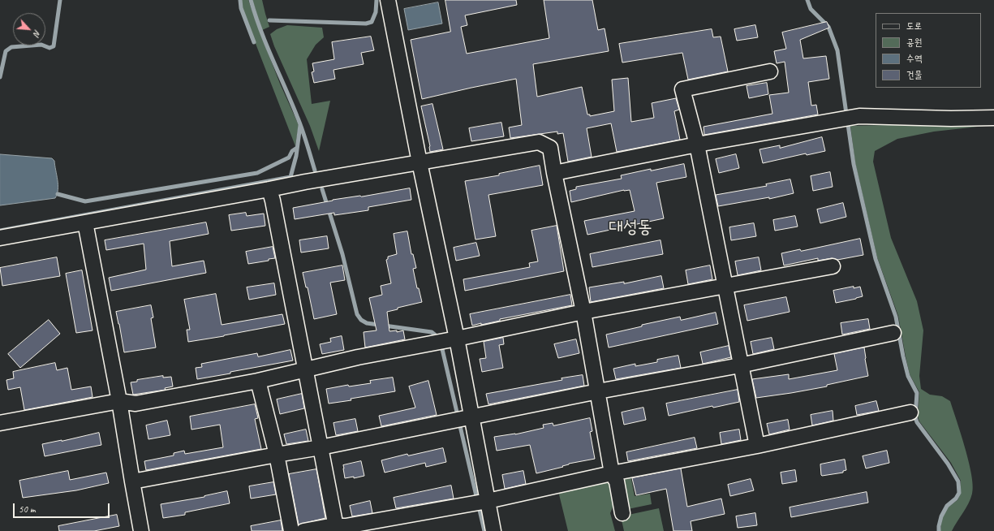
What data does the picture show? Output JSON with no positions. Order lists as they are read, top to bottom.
{
  "districts": ["대성동"],
  "legend": [
    "도로",
    "공원",
    "수역",
    "건물"
  ],
  "scale_bar": "50 m",
  "north": "bottom right"
}
